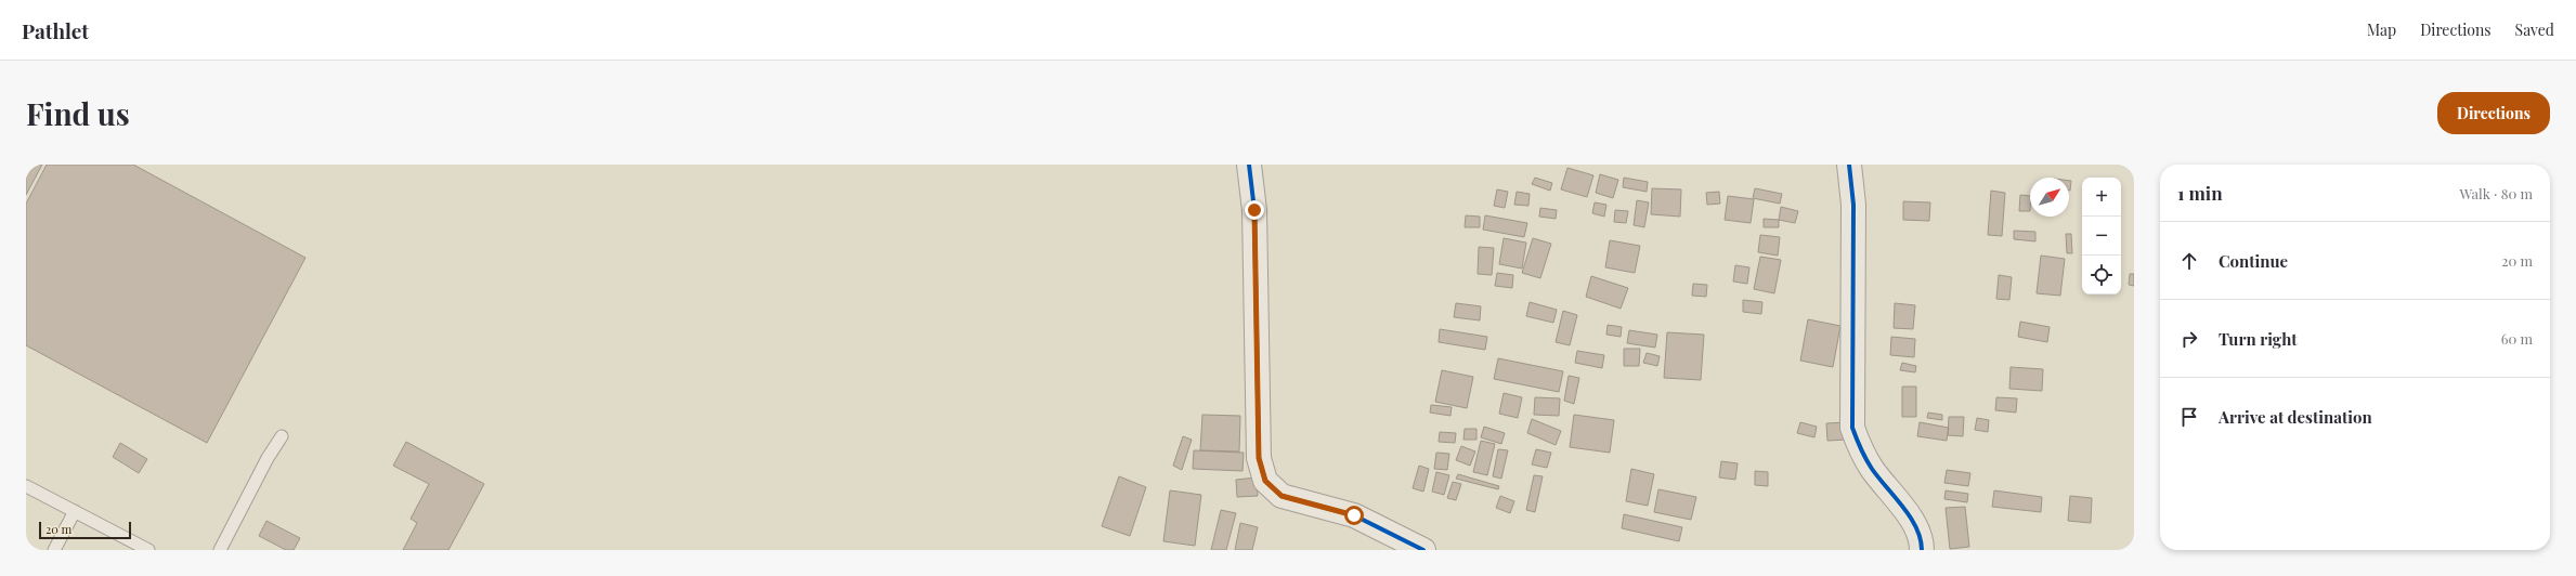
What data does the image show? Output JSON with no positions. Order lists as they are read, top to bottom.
{
  "scale_bar": "20 m",
  "north": "top right",
  "page": {
    "header": "Pathlet",
    "nav": ["Map", "Directions", "Saved"],
    "buttons": "Directions",
    "title": "Find us",
    "heading": ["1 min", "Walk · 80 m"],
    "map_buttons": ["+", "−"],
    "list": [
      ["Continue", "20 m"],
      ["Turn right", "60 m"],
      "Arrive at destination"
    ],
    "scale": "20 m"
  }
}
